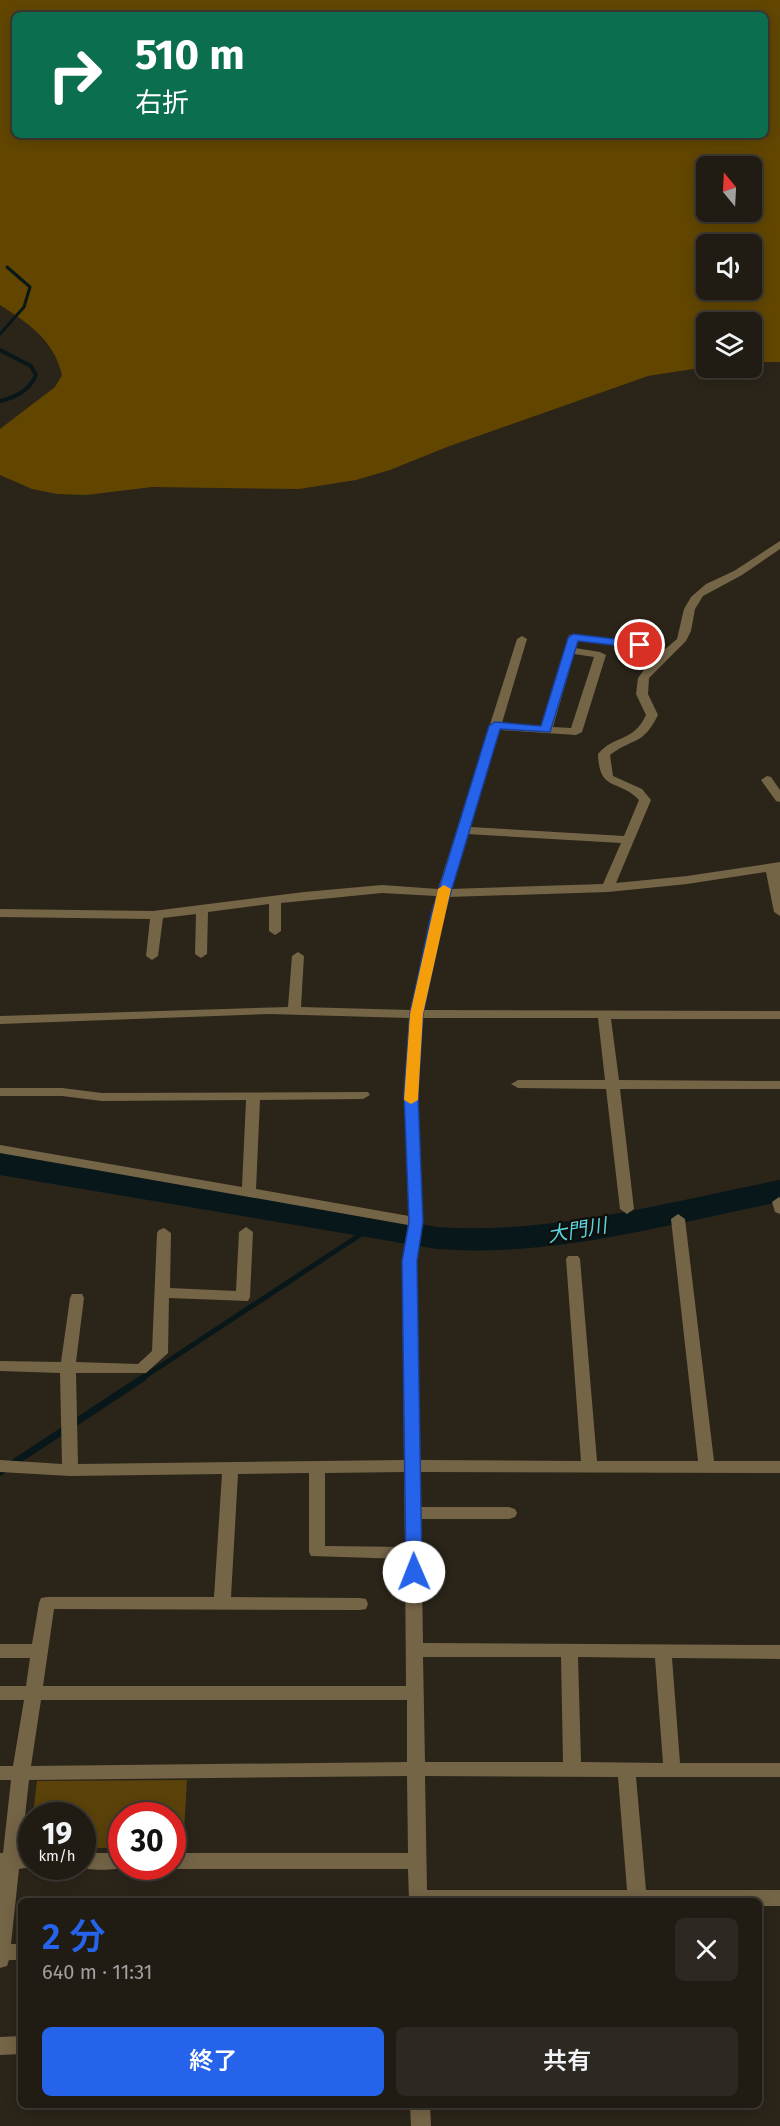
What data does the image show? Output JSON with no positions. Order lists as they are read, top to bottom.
{
  "water": ["大門川"],
  "north": "top",
  "page": {
    "turn": ["510 m", "右折"],
    "speed": "19 km/h",
    "limit": "30",
    "heading": ["2 分", "640 m · 11:31"],
    "buttons": ["終了", "共有"]
  }
}
